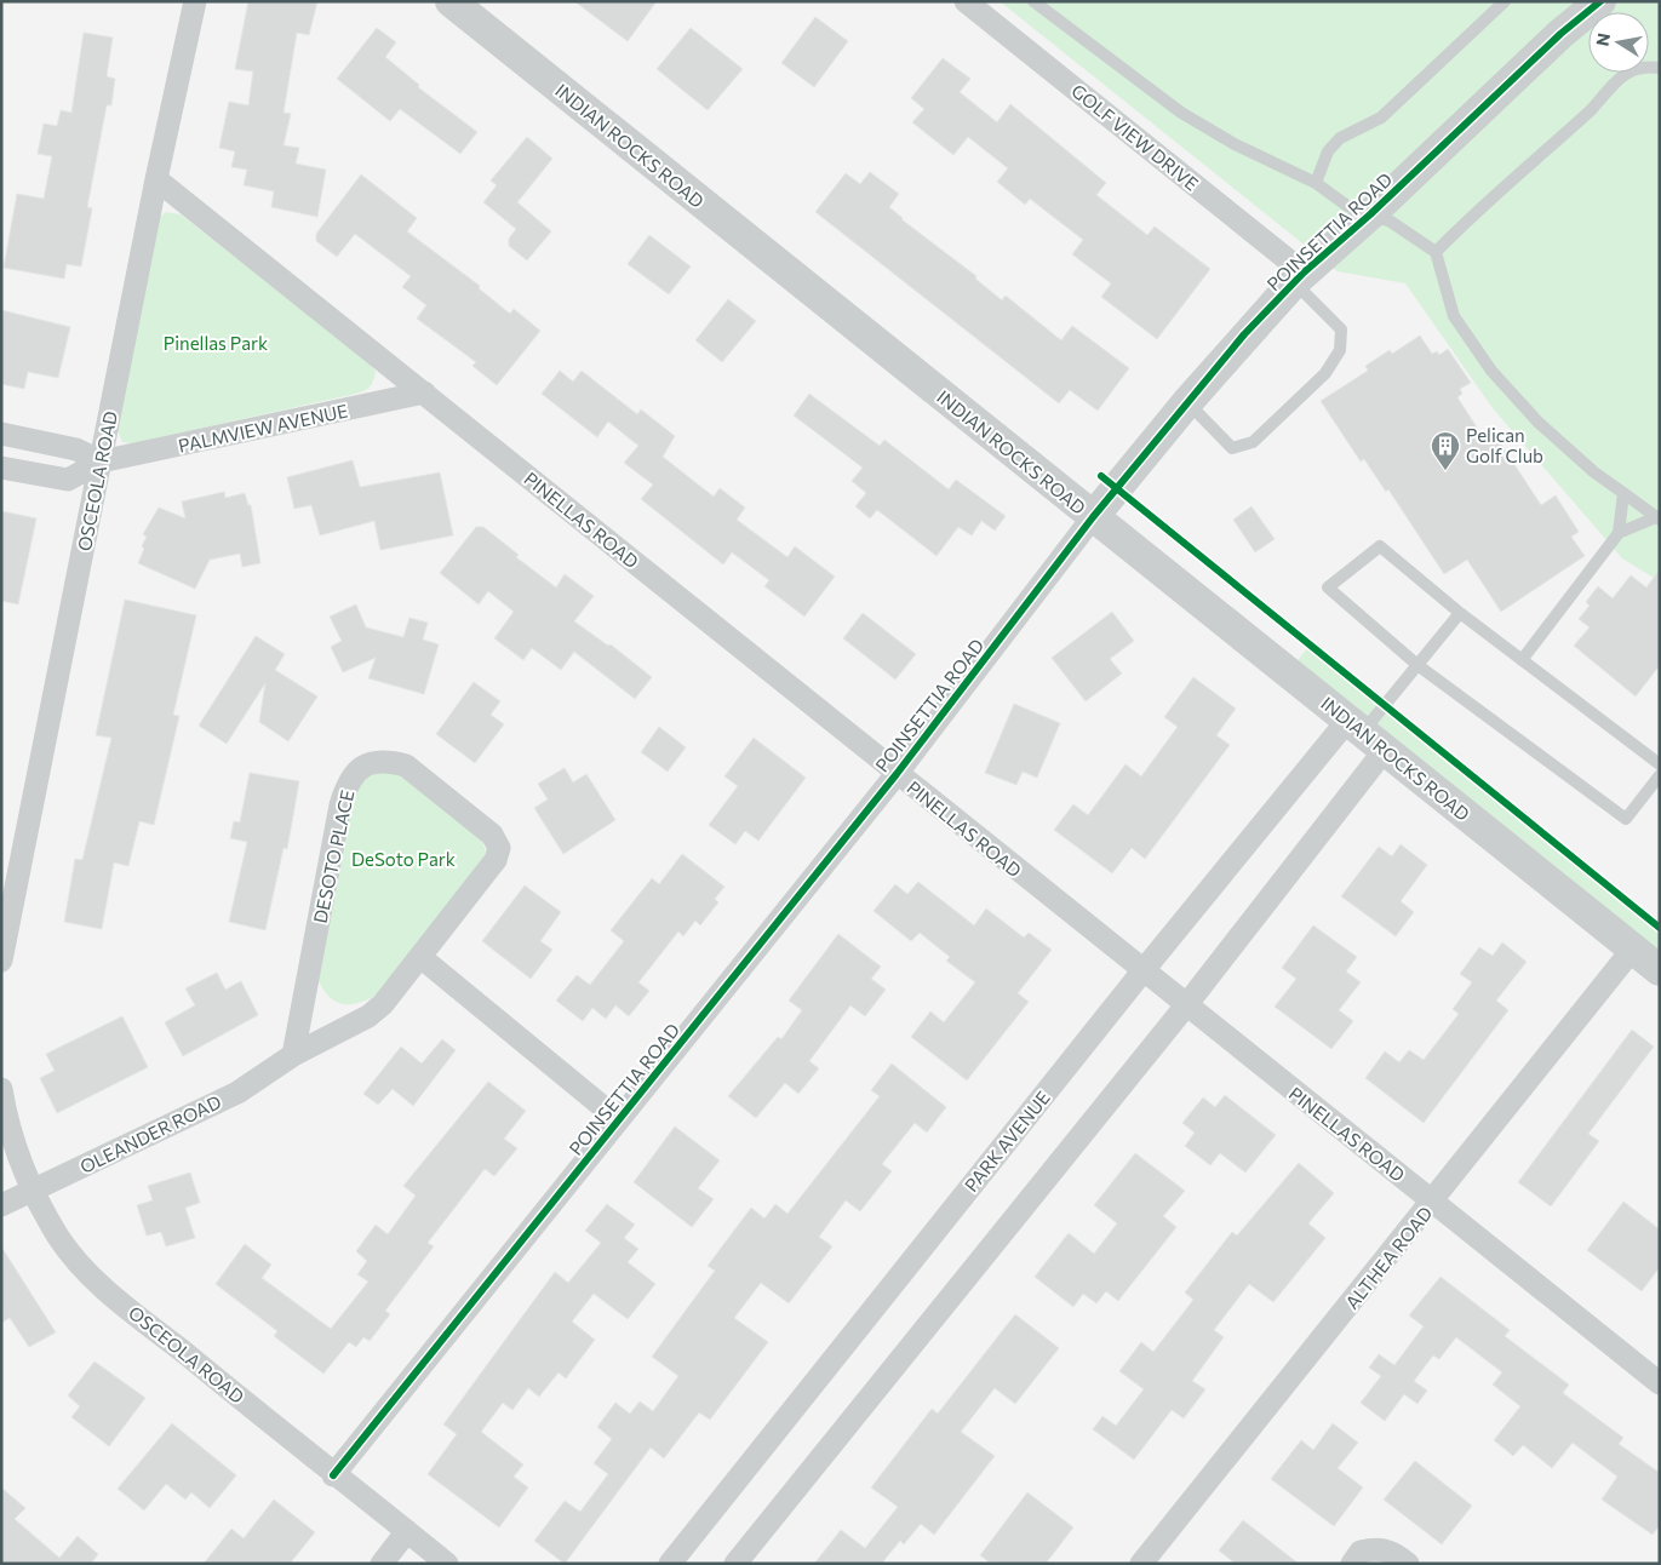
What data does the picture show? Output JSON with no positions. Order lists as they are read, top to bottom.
{
  "streets": {
    "street": [
      "GOLF VIEW DRIVE",
      "INDIAN ROCKS ROAD",
      "POINSETTIA ROAD",
      "PALMVIEW AVENUE",
      "OSCEOLA ROAD",
      "PINELLAS ROAD",
      "DESOTO PLACE",
      "OLEANDER ROAD",
      "PARK AVENUE",
      "ALTHEA ROAD"
    ]
  },
  "crossings": [
    ["GOLF VIEW DRIVE", "POINSETTIA ROAD"],
    ["INDIAN ROCKS ROAD", "POINSETTIA ROAD"],
    ["INDIAN ROCKS ROAD", "PARK AVENUE"],
    ["INDIAN ROCKS ROAD", "ALTHEA ROAD"],
    ["POINSETTIA ROAD", "OSCEOLA ROAD"],
    ["POINSETTIA ROAD", "PINELLAS ROAD"],
    ["PALMVIEW AVENUE", "OSCEOLA ROAD"],
    ["PALMVIEW AVENUE", "PINELLAS ROAD"],
    ["OSCEOLA ROAD", "PINELLAS ROAD"],
    ["OSCEOLA ROAD", "OLEANDER ROAD"],
    ["PINELLAS ROAD", "PARK AVENUE"],
    ["PINELLAS ROAD", "ALTHEA ROAD"],
    ["DESOTO PLACE", "OLEANDER ROAD"]
  ],
  "parks": ["Pinellas Park", "DeSoto Park"],
  "places": {
    "building": ["Pelican Golf Club"]
  },
  "north": "left"
}
